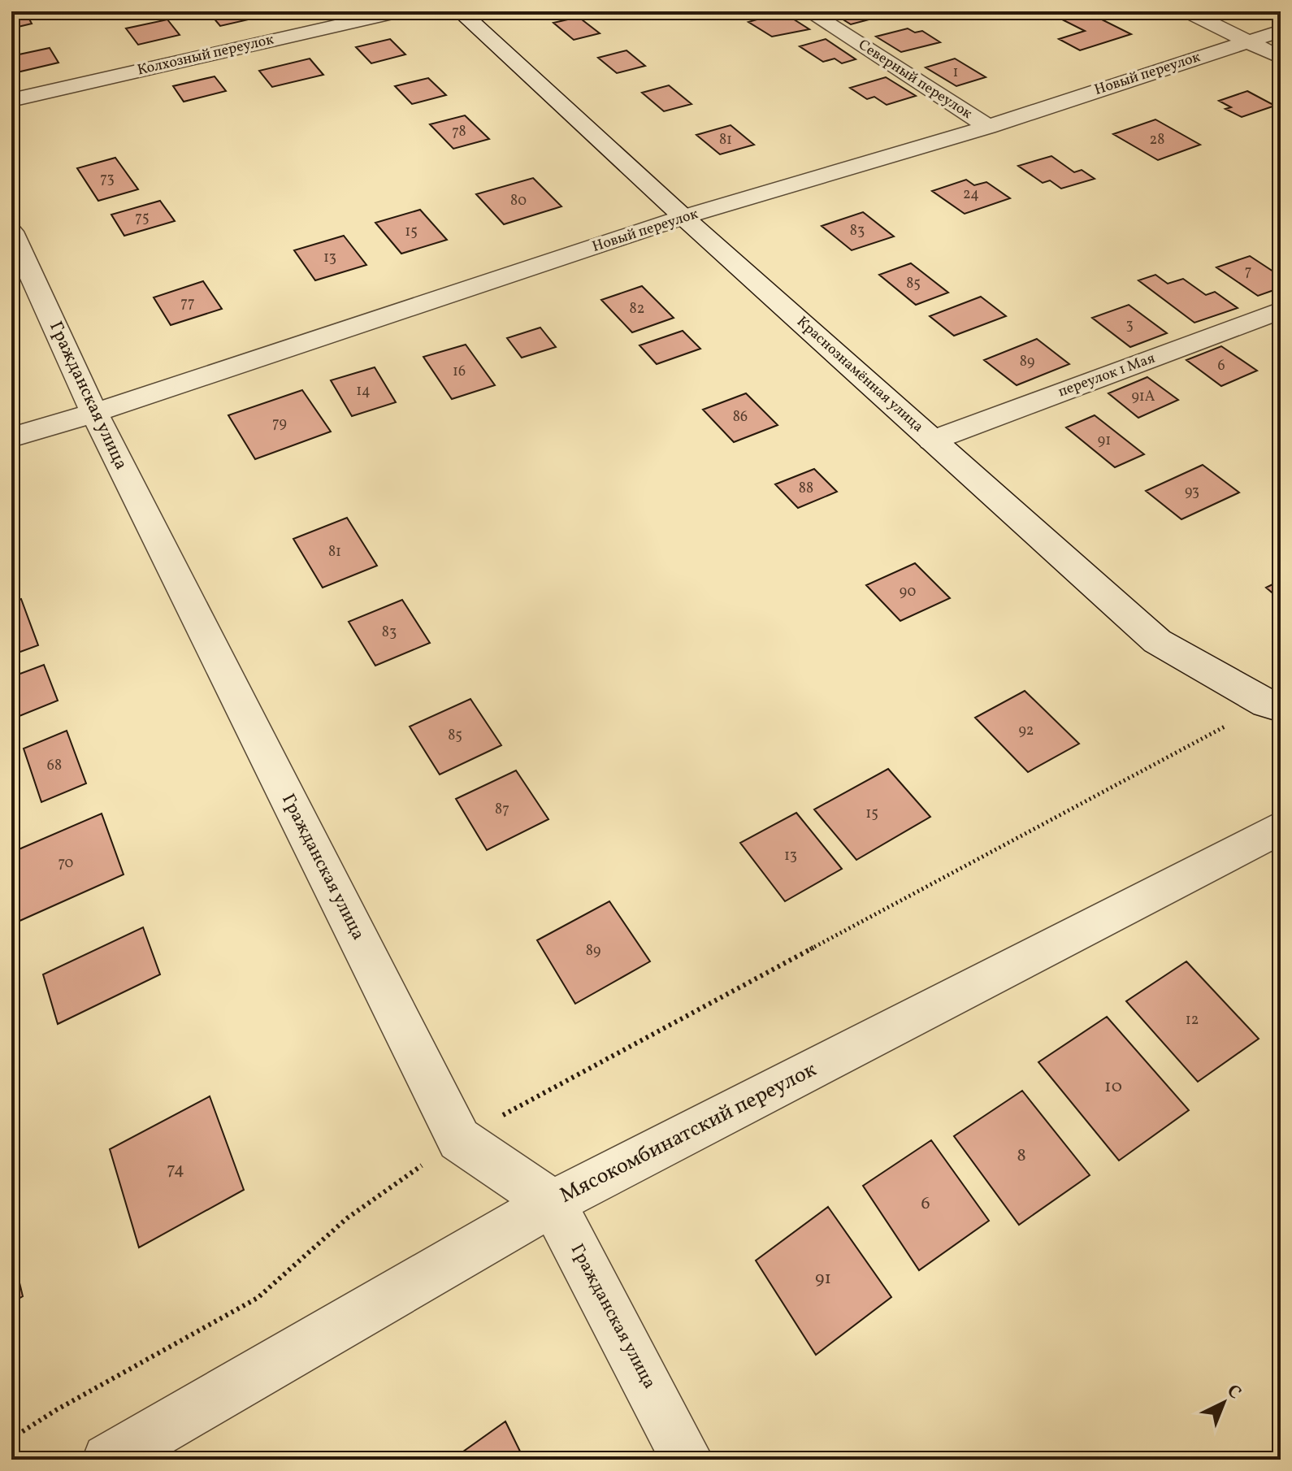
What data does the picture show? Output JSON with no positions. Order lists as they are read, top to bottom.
{
  "streets": {
    "street": [
      "Колхозный переулок",
      "Новый переулок",
      "Северный переулок",
      "Краснознамённая улица",
      "переулок 1 Мая",
      "Гражданская улица",
      "Мясокомбинатский переулок"
    ]
  },
  "crossings": [
    ["Новый переулок", "Северный переулок"],
    ["Новый переулок", "Краснознамённая улица"],
    ["Новый переулок", "Гражданская улица"],
    ["Краснознамённая улица", "переулок 1 Мая"],
    ["Гражданская улица", "Мясокомбинатский переулок"]
  ],
  "house_numbers": [
    "1",
    "78",
    "81",
    "28",
    "73",
    "24",
    "80",
    "75",
    "83",
    "15",
    "13",
    "7",
    "85",
    "77",
    "82",
    "3",
    "89",
    "6",
    "16",
    "14",
    "91А",
    "86",
    "79",
    "91",
    "88",
    "93",
    "81",
    "90",
    "83",
    "92",
    "85",
    "68",
    "87",
    "15",
    "13",
    "70",
    "89",
    "12",
    "10",
    "8",
    "74",
    "6",
    "91"
  ],
  "north": "top right"
}
